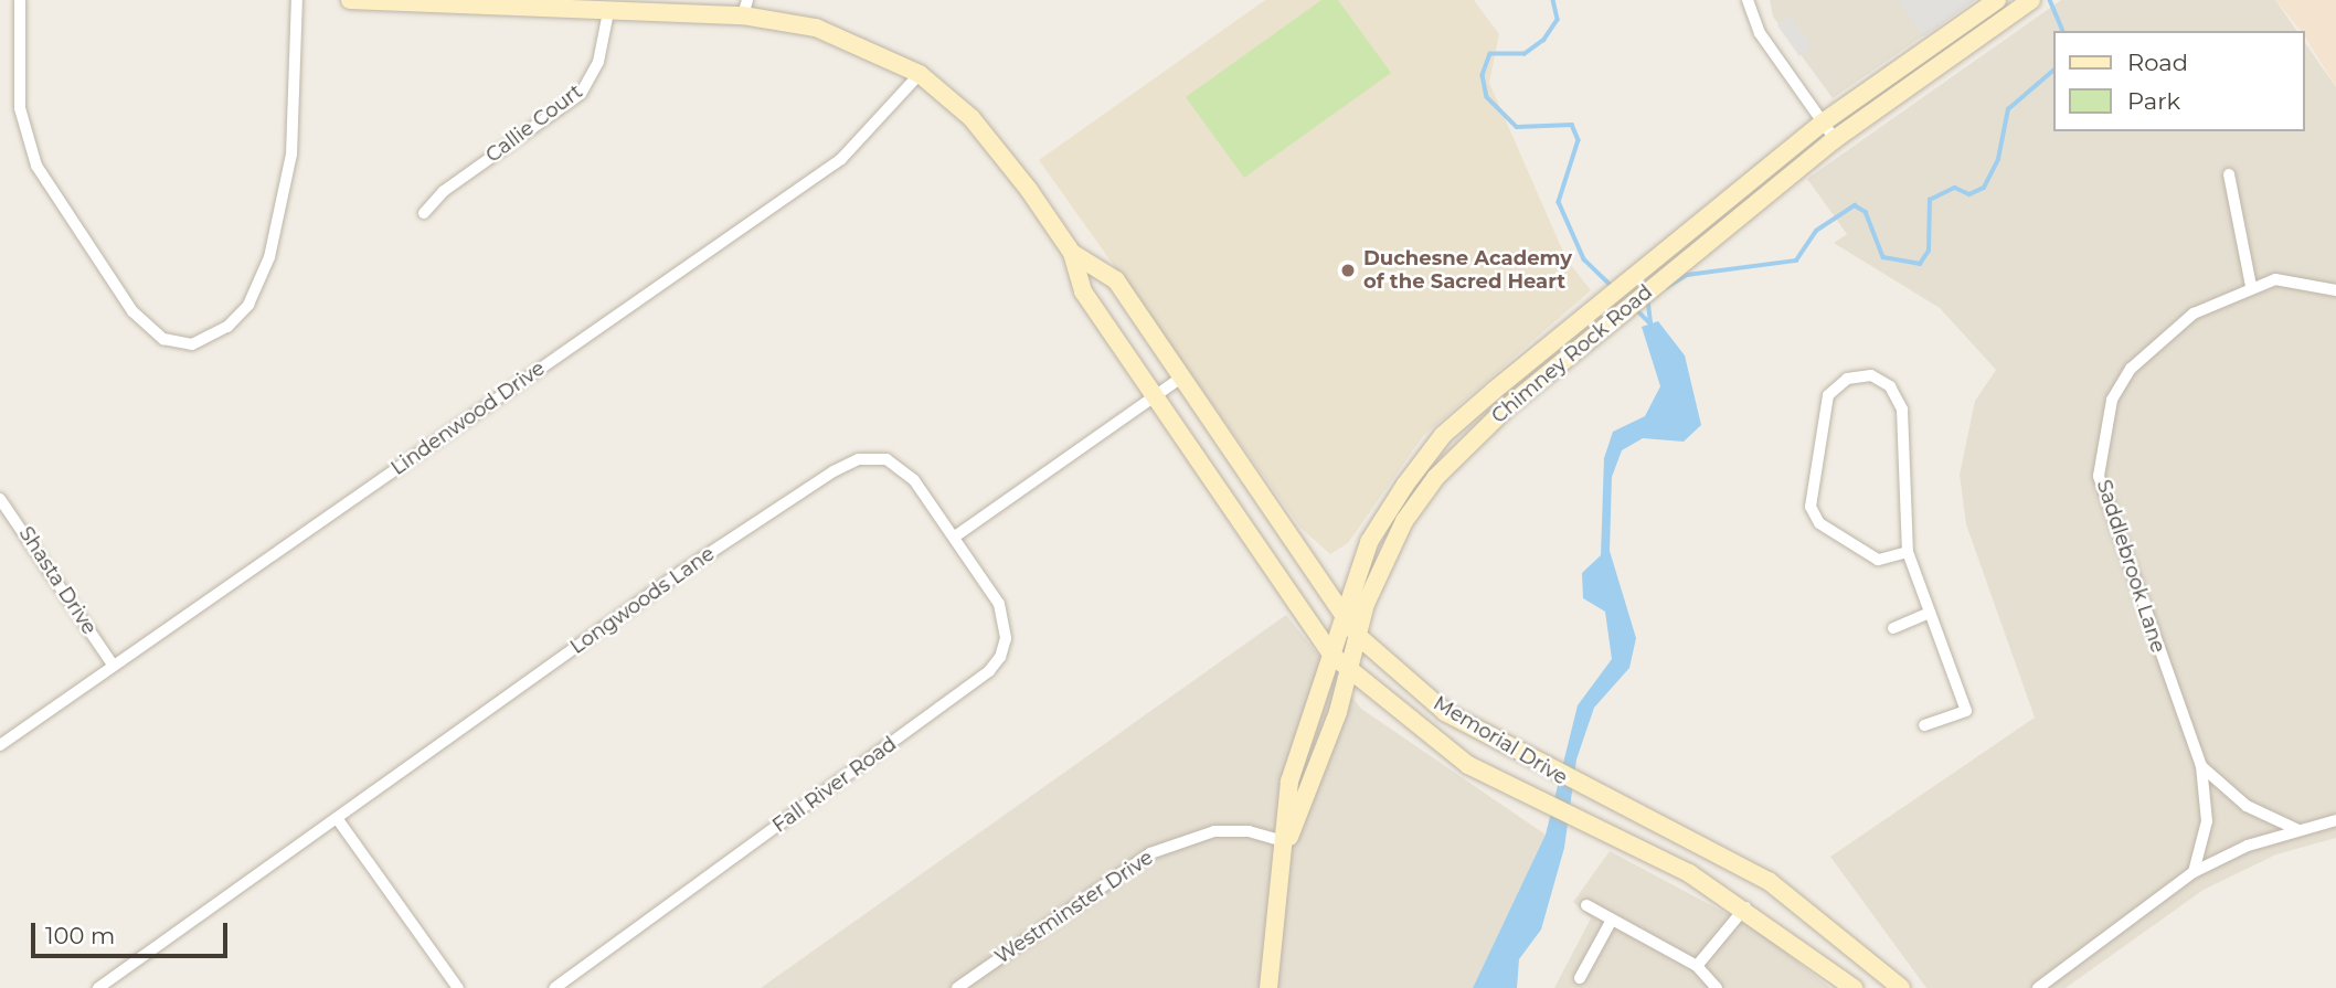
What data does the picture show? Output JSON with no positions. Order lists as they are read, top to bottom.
{
  "streets": {
    "main road": ["Chimney Rock Road", "Memorial Drive"],
    "street": [
      "Callie Court",
      "Lindenwood Drive",
      "Saddlebrook Lane",
      "Shasta Drive",
      "Longwoods Lane",
      "Fall River Road",
      "Westminster Drive"
    ]
  },
  "crossings": [
    ["Callie Court", "Memorial Drive"],
    ["Chimney Rock Road", "Memorial Drive"],
    ["Chimney Rock Road", "Westminster Drive"],
    ["Lindenwood Drive", "Shasta Drive"],
    ["Lindenwood Drive", "Memorial Drive"],
    ["Longwoods Lane", "Fall River Road"]
  ],
  "places": ["Duchesne Academy of the Sacred Heart"],
  "legend": ["Road", "Park"],
  "scale_bar": "100 m"
}
